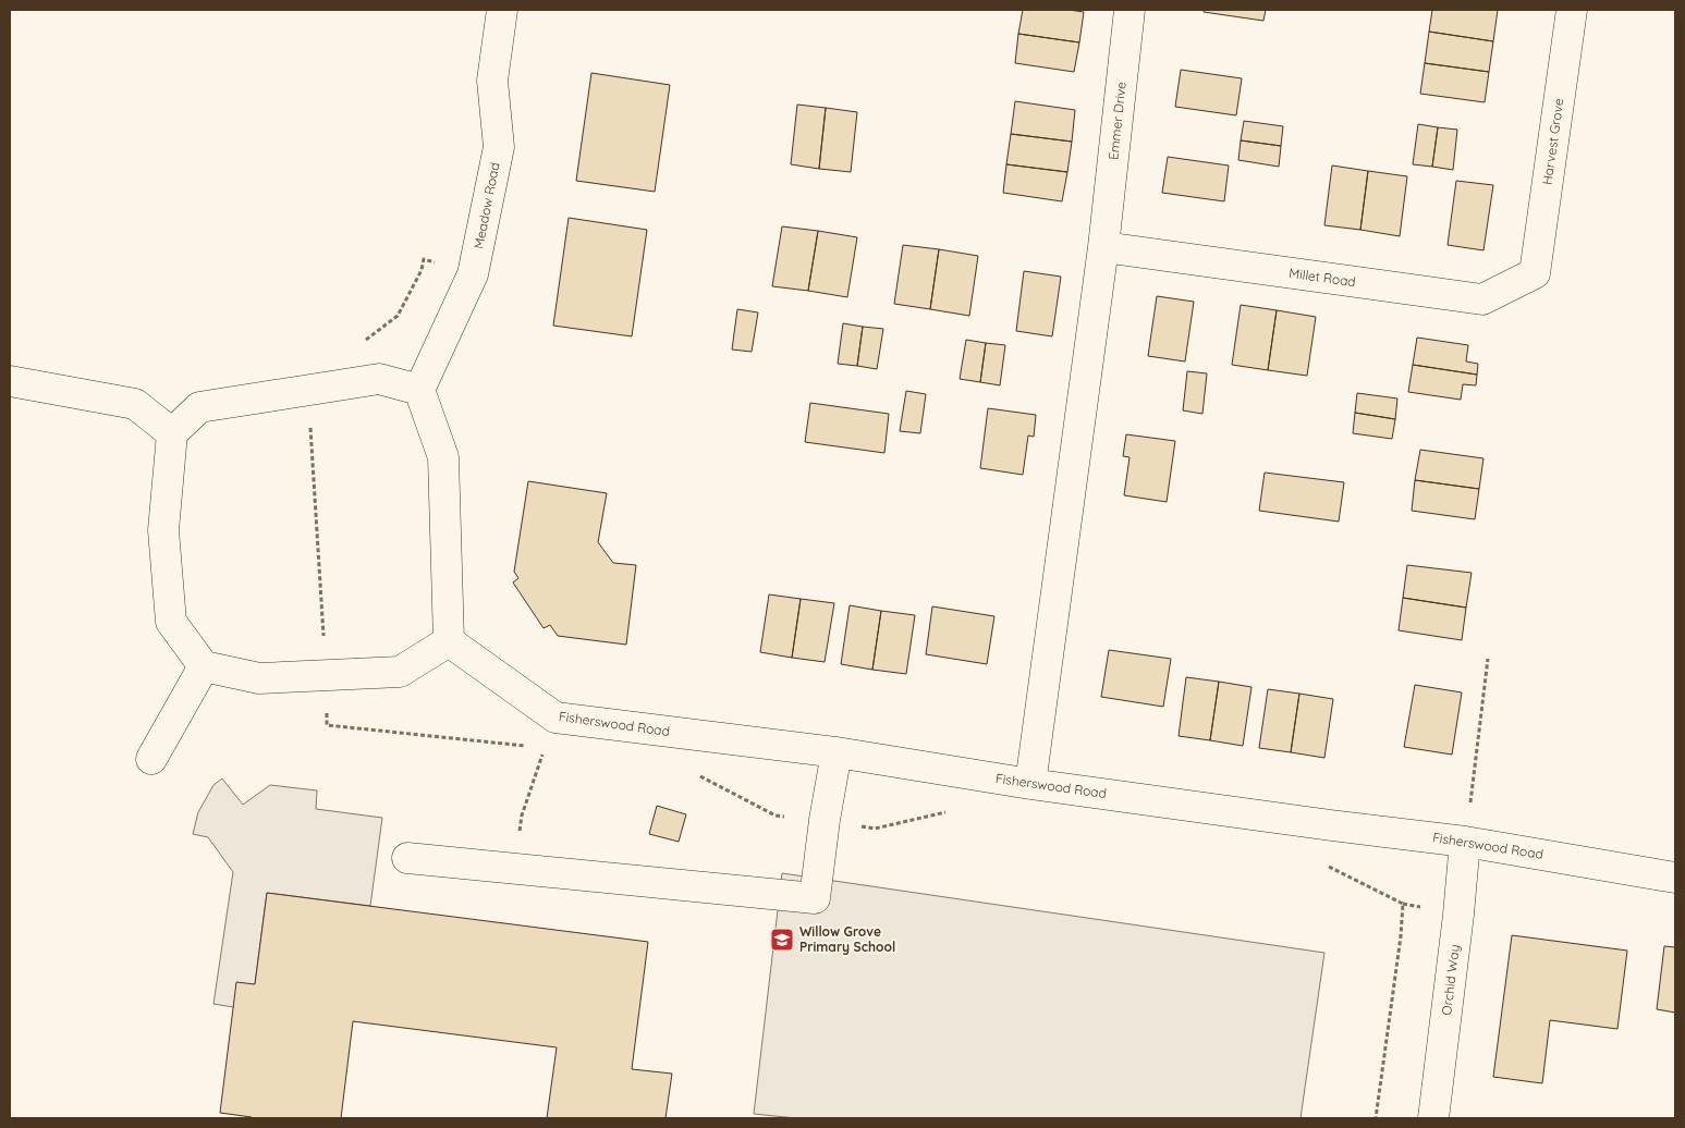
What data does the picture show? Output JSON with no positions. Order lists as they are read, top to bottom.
{
  "streets": {
    "street": [
      "Emmer Drive",
      "Harvest Grove",
      "Meadow Road",
      "Millet Road",
      "Fisherswood Road",
      "Orchid Way"
    ]
  },
  "crossings": [
    ["Emmer Drive", "Millet Road"],
    ["Emmer Drive", "Fisherswood Road"],
    ["Harvest Grove", "Millet Road"],
    ["Fisherswood Road", "Orchid Way"]
  ],
  "places": {
    "school or university": ["Willow Grove Primary School"]
  }
}
